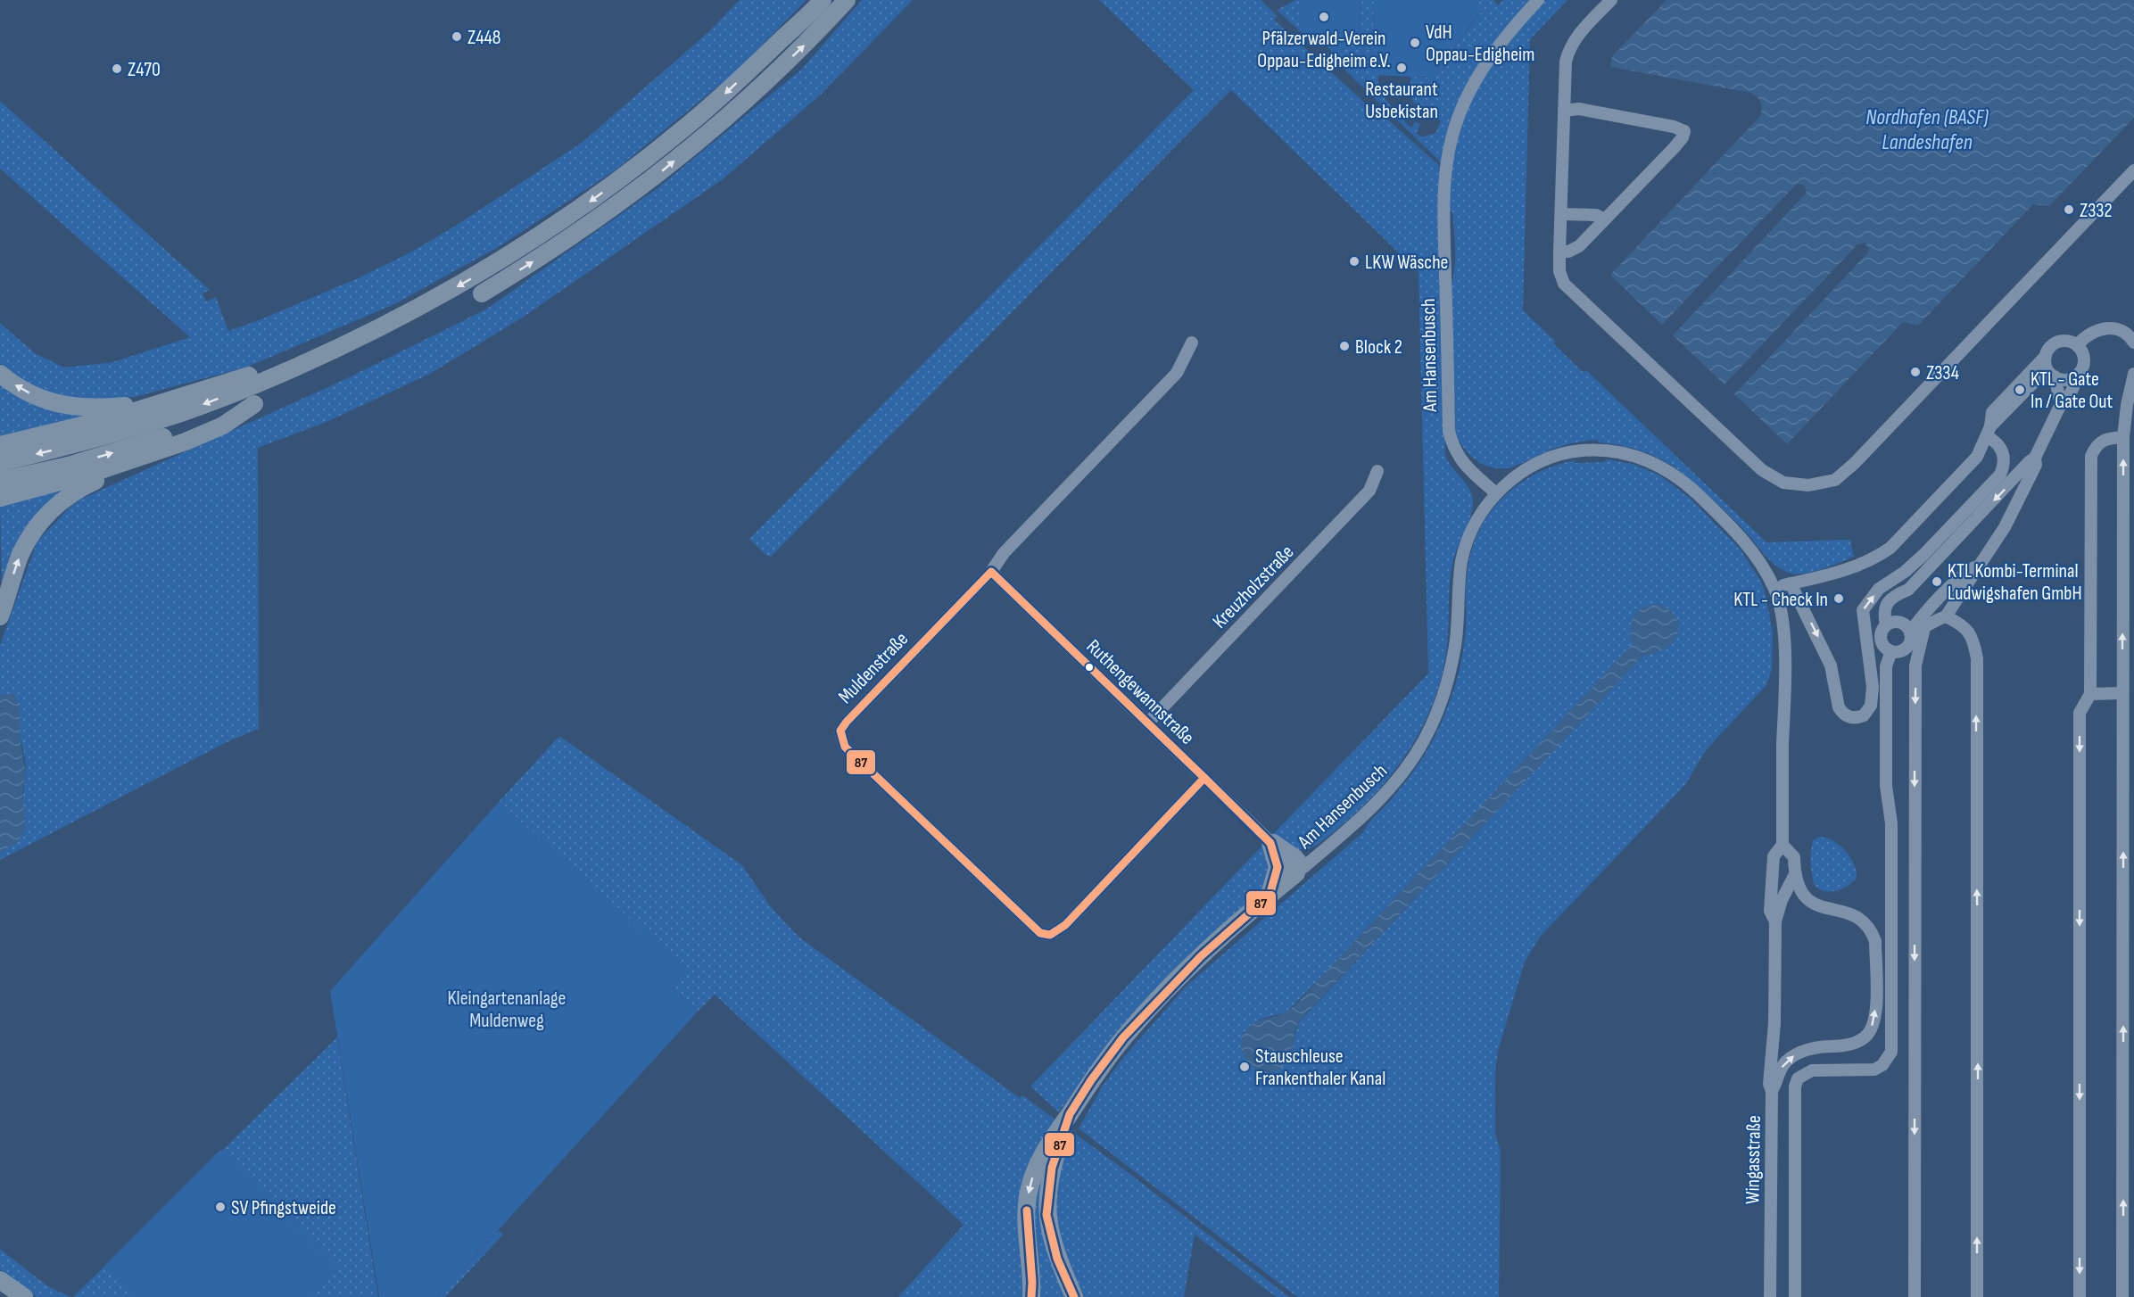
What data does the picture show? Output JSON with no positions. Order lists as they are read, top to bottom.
{
  "streets": {
    "street": [
      "Am Hansenbusch",
      "Kreuzholzstraße",
      "Muldenstraße",
      "Ruthengewannstraße",
      "Wingasstraße"
    ]
  },
  "crossings": [
    ["Am Hansenbusch", "Ruthengewannstraße"],
    ["Kreuzholzstraße", "Ruthengewannstraße"],
    ["Muldenstraße", "Ruthengewannstraße"]
  ],
  "water": ["Nordhafen (BASF) Landeshafen"],
  "parks": ["Kleingartenanlage Muldenweg"],
  "places": [
    "Pfälzerwald-Verein Oppau-Edigheim e.V.",
    "Z448",
    "VdH Oppau-Edigheim",
    "Restaurant Usbekistan",
    "Z470",
    "Z332",
    "LKW Wäsche",
    "Block 2",
    "Z334",
    "KTL - Gate In / Gate Out",
    "KTL Kombi-Terminal Ludwigshafen GmbH",
    "KTL - Check In",
    "Stauschleuse Frankenthaler Kanal",
    "SV Pfingstweide"
  ],
  "lines": ["transit line 87"]
}
